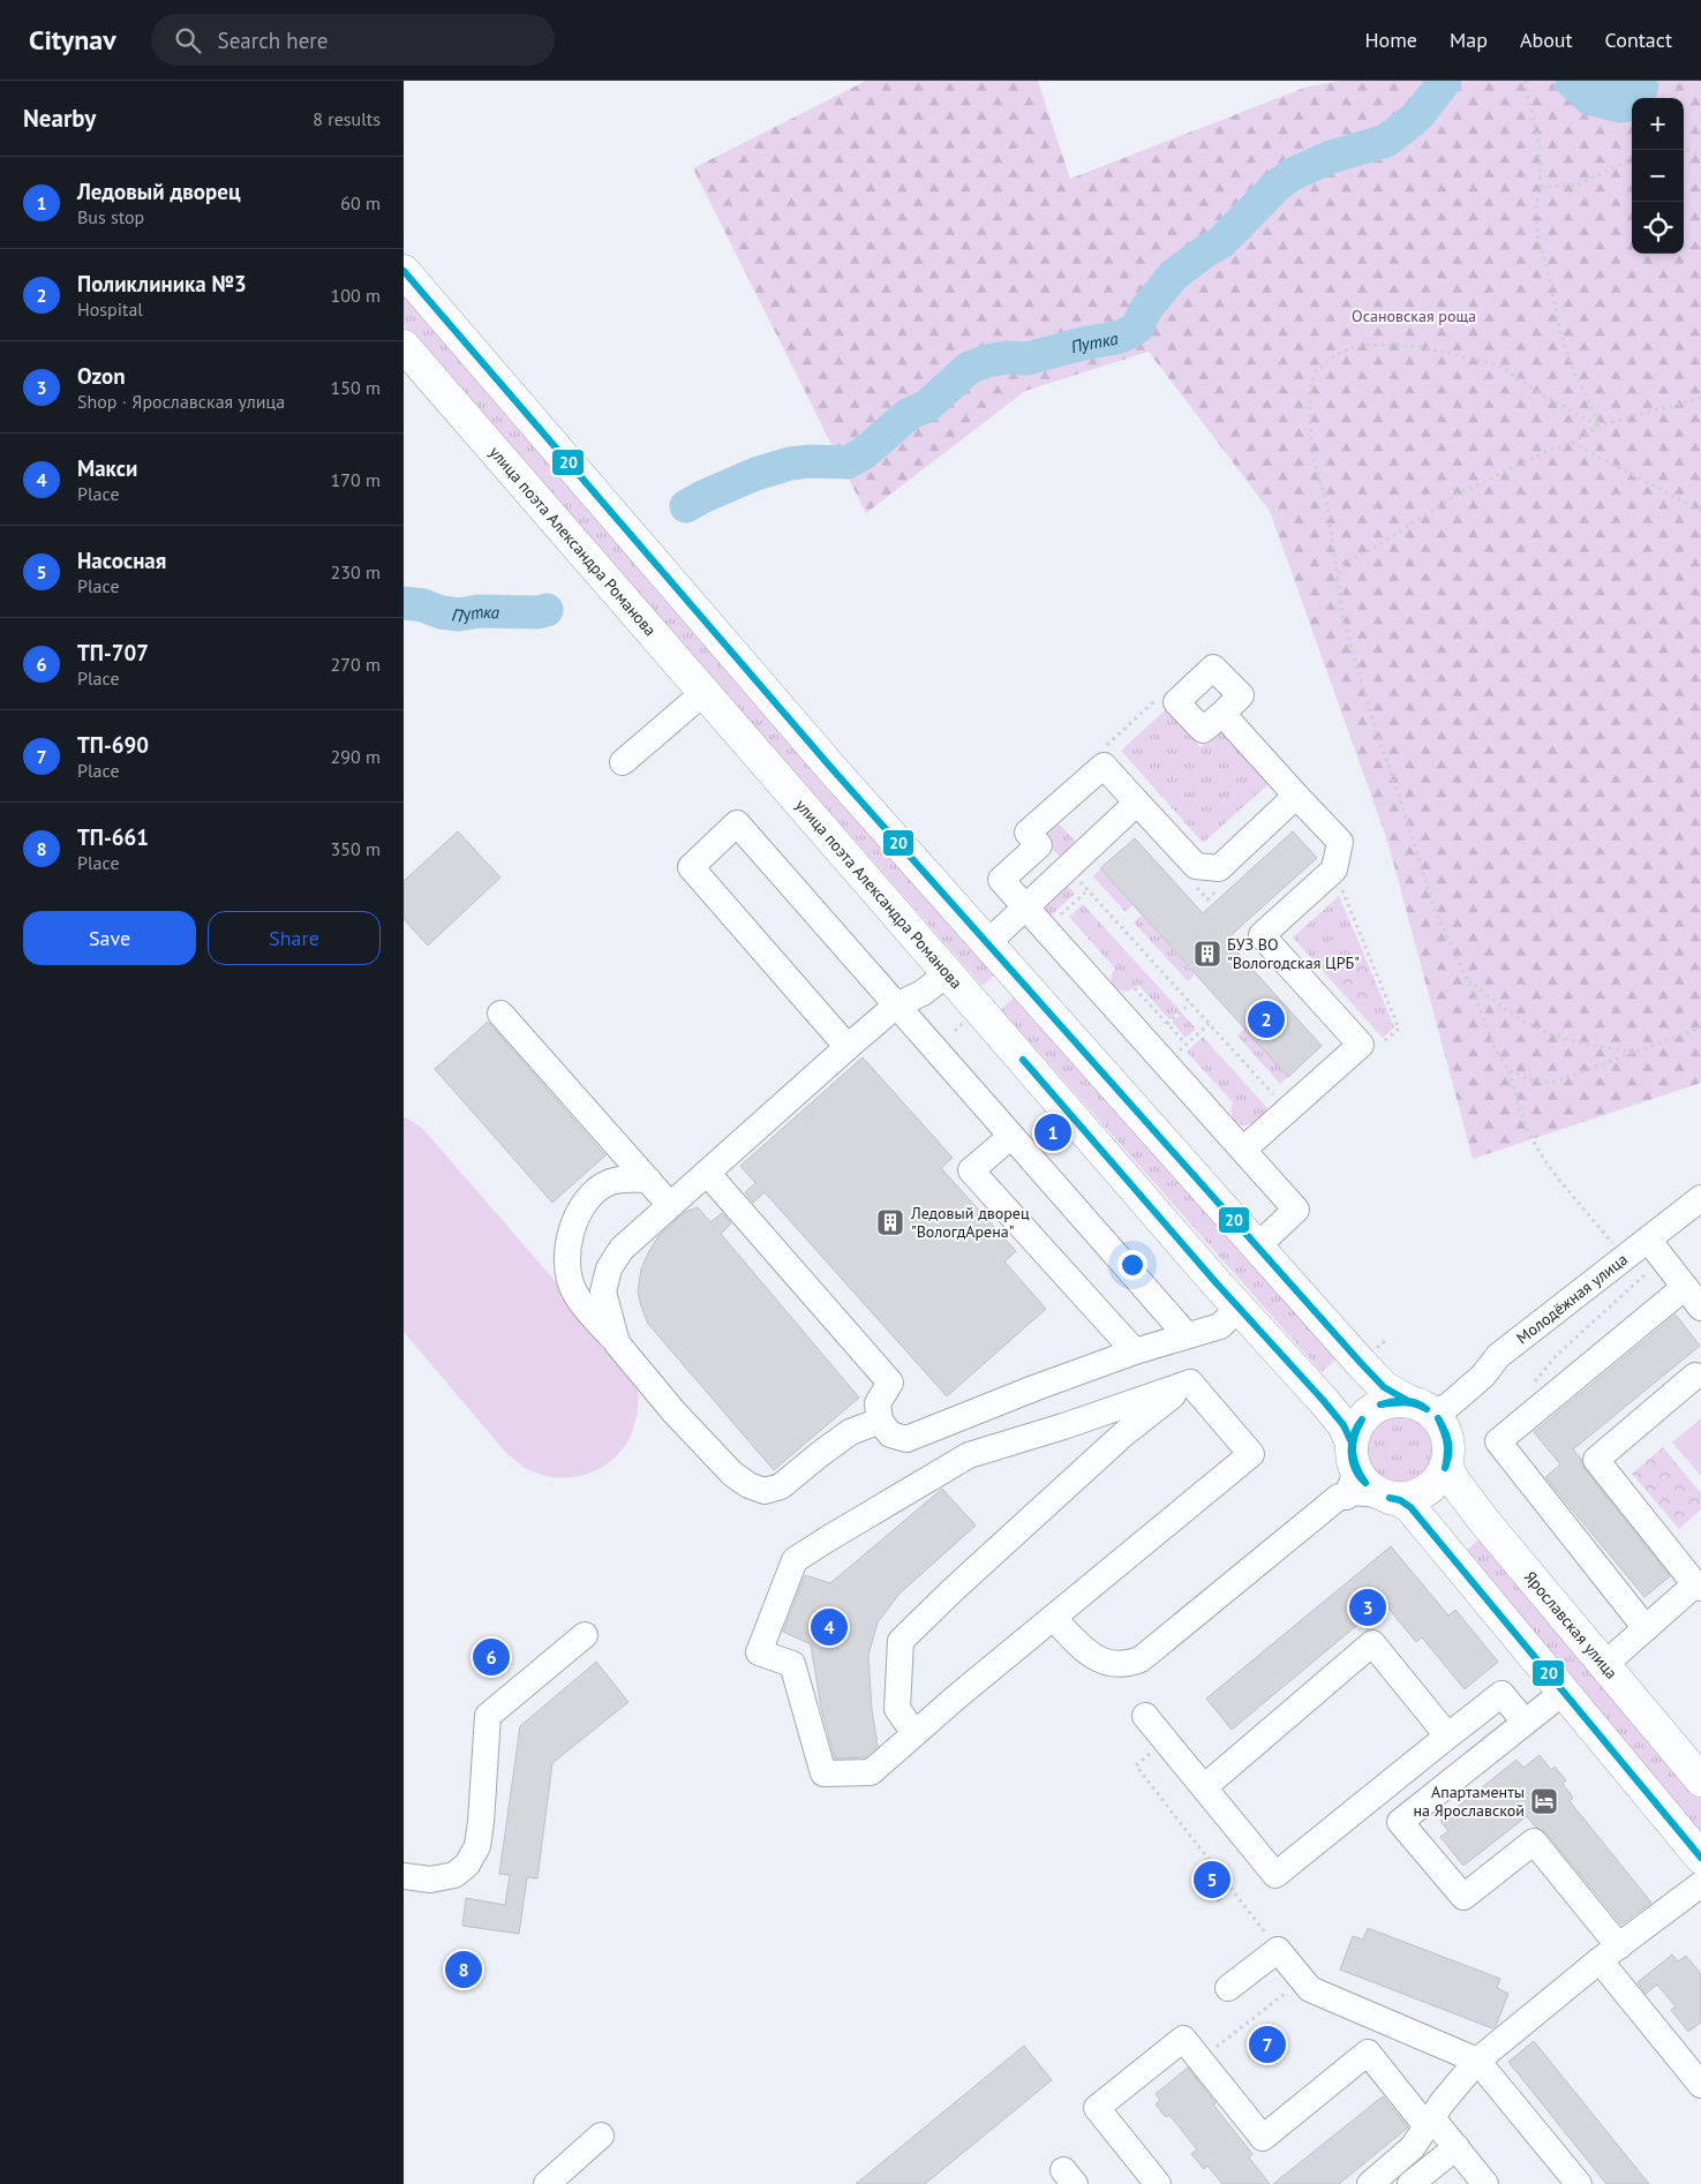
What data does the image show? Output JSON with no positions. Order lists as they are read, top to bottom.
{
  "streets": {
    "main road": ["улица поэта Александра Романова", "Ярославская улица"],
    "street": ["Молодёжная улица"]
  },
  "crossings": [
    ["улица поэта Александра Романова", "Молодёжная улица"],
    ["улица поэта Александра Романова", "Ярославская улица"],
    ["Молодёжная улица", "Ярославская улица"]
  ],
  "water": ["Путка"],
  "parks": ["Осановская роща"],
  "places": {
    "building": ["БУЗ ВО \"Вологодская ЦРБ\"", "Ледовый дворец \"ВологдАрена\""],
    "hotel": ["Апартаменты на Ярославской"]
  },
  "lines": ["transit line 20"],
  "page": {
    "header": "Citynav",
    "search": "Search here",
    "nav": [
      "Home",
      "Map",
      "About",
      "Contact"
    ],
    "heading": ["Nearby", "8 results"],
    "map_buttons": ["+", "−"],
    "list": [
      {
        "mark": "1",
        "name": "Ледовый дворец",
        "note": "Bus stop",
        "value": "60 m"
      },
      {
        "mark": "2",
        "name": "Поликлиника №3",
        "note": "Hospital",
        "value": "100 m"
      },
      {
        "mark": "3",
        "name": "Ozon",
        "note": "Shop · Ярославская улица",
        "value": "150 m"
      },
      {
        "mark": "4",
        "name": "Макси",
        "note": "Place",
        "value": "170 m"
      },
      {
        "mark": "5",
        "name": "Насосная",
        "note": "Place",
        "value": "230 m"
      },
      {
        "mark": "6",
        "name": "ТП-707",
        "note": "Place",
        "value": "270 m"
      },
      {
        "mark": "7",
        "name": "ТП-690",
        "note": "Place",
        "value": "290 m"
      },
      {
        "mark": "8",
        "name": "ТП-661",
        "note": "Place",
        "value": "350 m"
      }
    ],
    "buttons": ["Save", "Share"],
    "pins": [
      "2",
      "1",
      "3",
      "4",
      "6",
      "5",
      "8",
      "7"
    ]
  }
}
